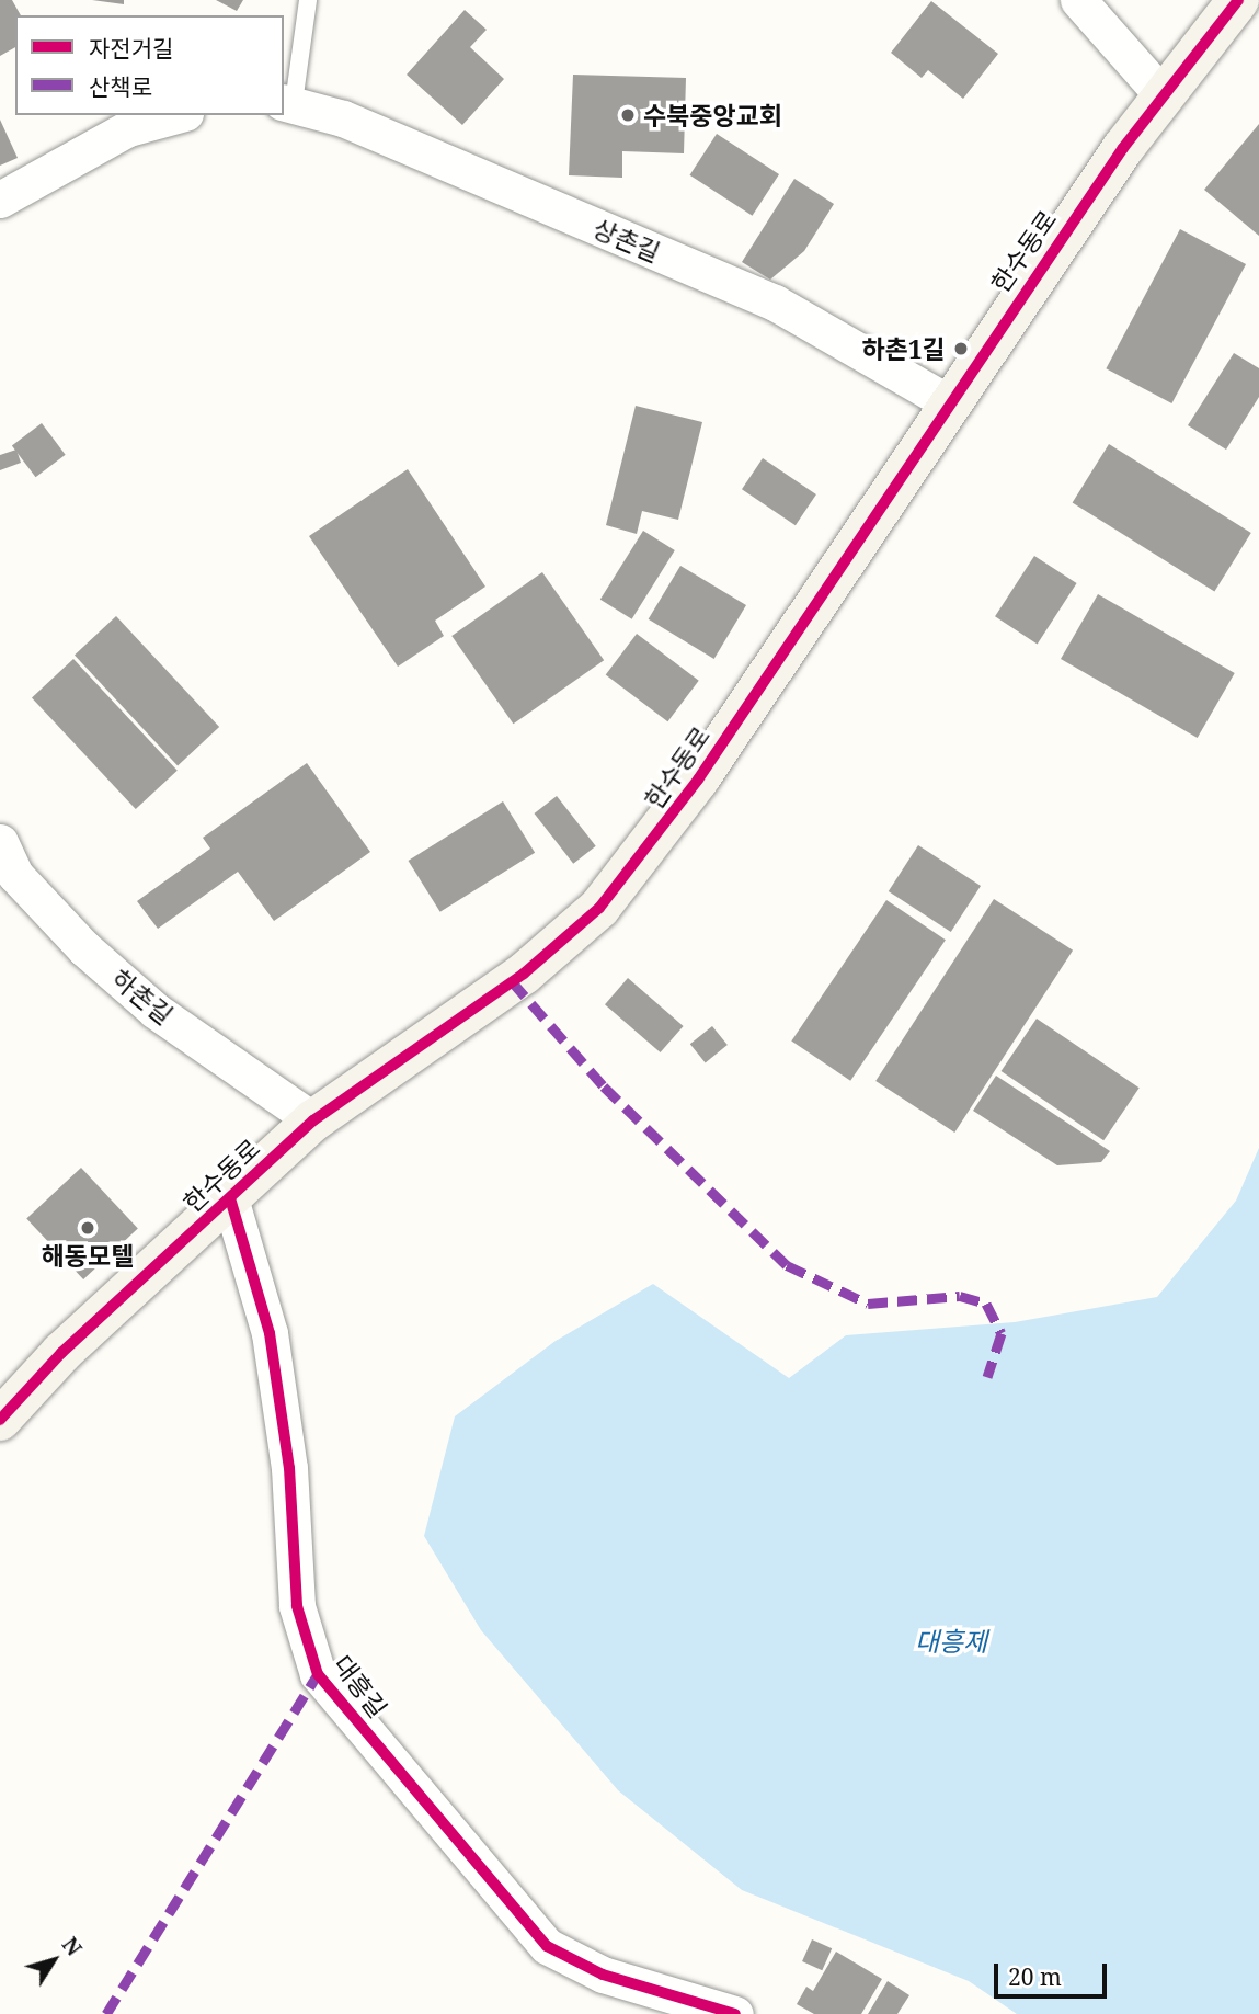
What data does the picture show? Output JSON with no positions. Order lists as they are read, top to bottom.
{
  "streets": {
    "street": [
      "상촌길",
      "한수동로",
      "하촌길",
      "대흥길"
    ]
  },
  "crossings": [
    ["상촌길", "한수동로"],
    ["한수동로", "하촌길"],
    ["한수동로", "대흥길"]
  ],
  "water": ["대흥제"],
  "places": ["수북중앙교회", "하촌1길", "해동모텔"],
  "legend": ["자전거길", "산책로"],
  "scale_bar": "20 m",
  "north": "top right"
}
